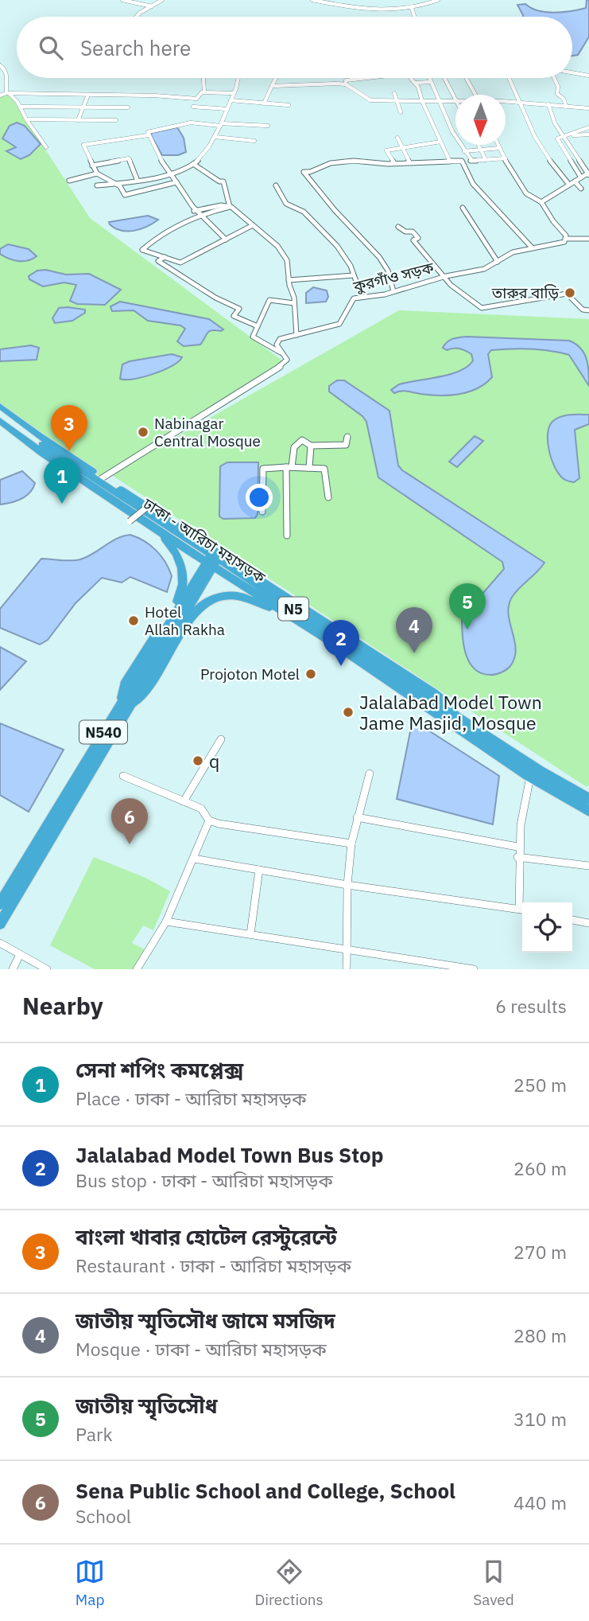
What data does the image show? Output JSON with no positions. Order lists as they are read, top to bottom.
{
  "streets": {
    "highway": ["ঢাকা - আরিচা মহাসড়ক", "N5", "N540"],
    "street": ["কুরগাঁও সড়ক"]
  },
  "crossings": [
    ["ঢাকা - আরিচা মহাসড়ক", "N5"],
    ["ঢাকা - আরিচা মহাসড়ক", "N540"],
    ["N5", "N540"]
  ],
  "places": [
    "তারুর বাড়ি",
    "Nabinagar Central Mosque",
    "Hotel Allah Rakha",
    "Projoton Motel",
    "Jalalabad Model Town Jame Masjid, Mosque",
    "q"
  ],
  "north": "bottom",
  "page": {
    "search": "Search here",
    "pins": [
      "3",
      "1",
      "5",
      "4",
      "2",
      "6"
    ],
    "heading": ["Nearby", "6 results"],
    "list": [
      {
        "mark": "1",
        "name": "সেনা শপিং কমপ্লেক্স",
        "note": "Place · ঢাকা - আরিচা মহাসড়ক",
        "value": "250 m"
      },
      {
        "mark": "2",
        "name": "Jalalabad Model Town Bus Stop",
        "note": "Bus stop · ঢাকা - আরিচা মহাসড়ক",
        "value": "260 m"
      },
      {
        "mark": "3",
        "name": "বাংলা খাবার হোটেল রেস্টুরেন্টে",
        "note": "Restaurant · ঢাকা - আরিচা মহাসড়ক",
        "value": "270 m"
      },
      {
        "mark": "4",
        "name": "জাতীয় স্মৃতিসৌধ জামে মসজিদ",
        "note": "Mosque · ঢাকা - আরিচা মহাসড়ক",
        "value": "280 m"
      },
      {
        "mark": "5",
        "name": "জাতীয় স্মৃতিসৌধ",
        "note": "Park",
        "value": "310 m"
      },
      {
        "mark": "6",
        "name": "Sena Public School and College, School",
        "note": "School",
        "value": "440 m"
      }
    ],
    "nav": ["Map", "Directions", "Saved"]
  }
}
